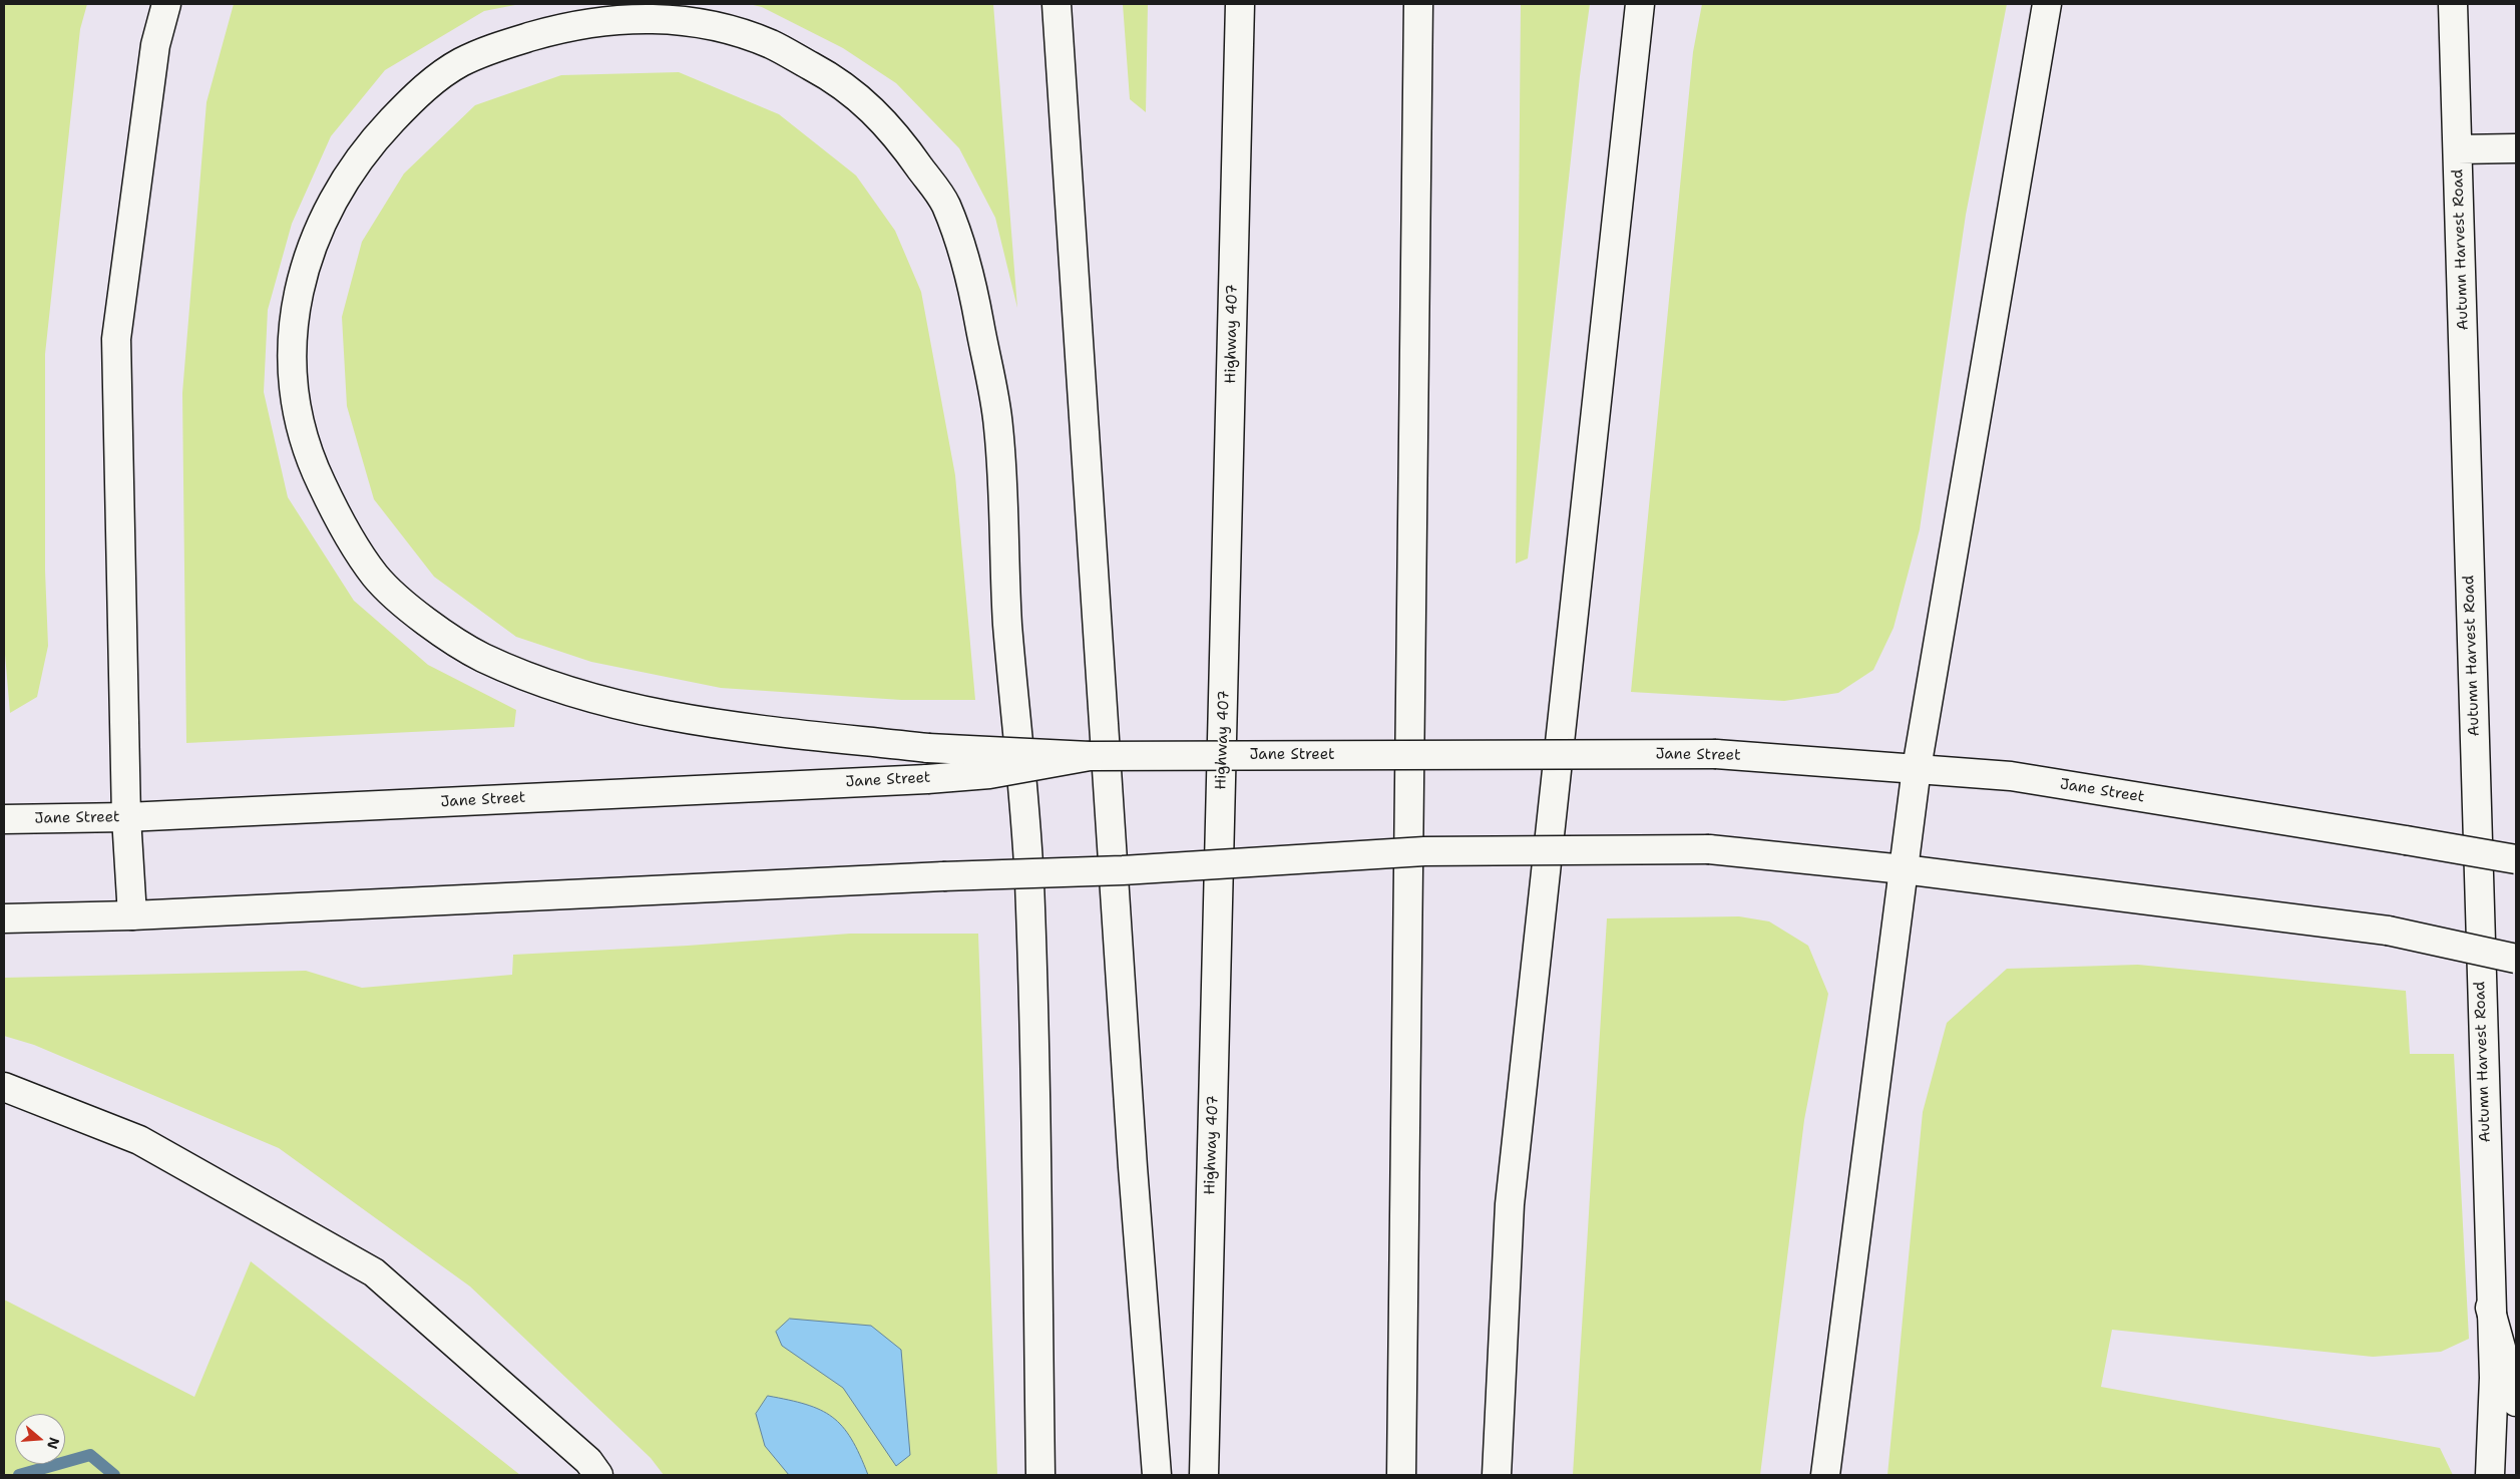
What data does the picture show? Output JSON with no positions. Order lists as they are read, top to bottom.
{
  "streets": {
    "main road": ["Autumn Harvest Road", "Highway 407", "Jane Street"]
  },
  "north": "right"
}
